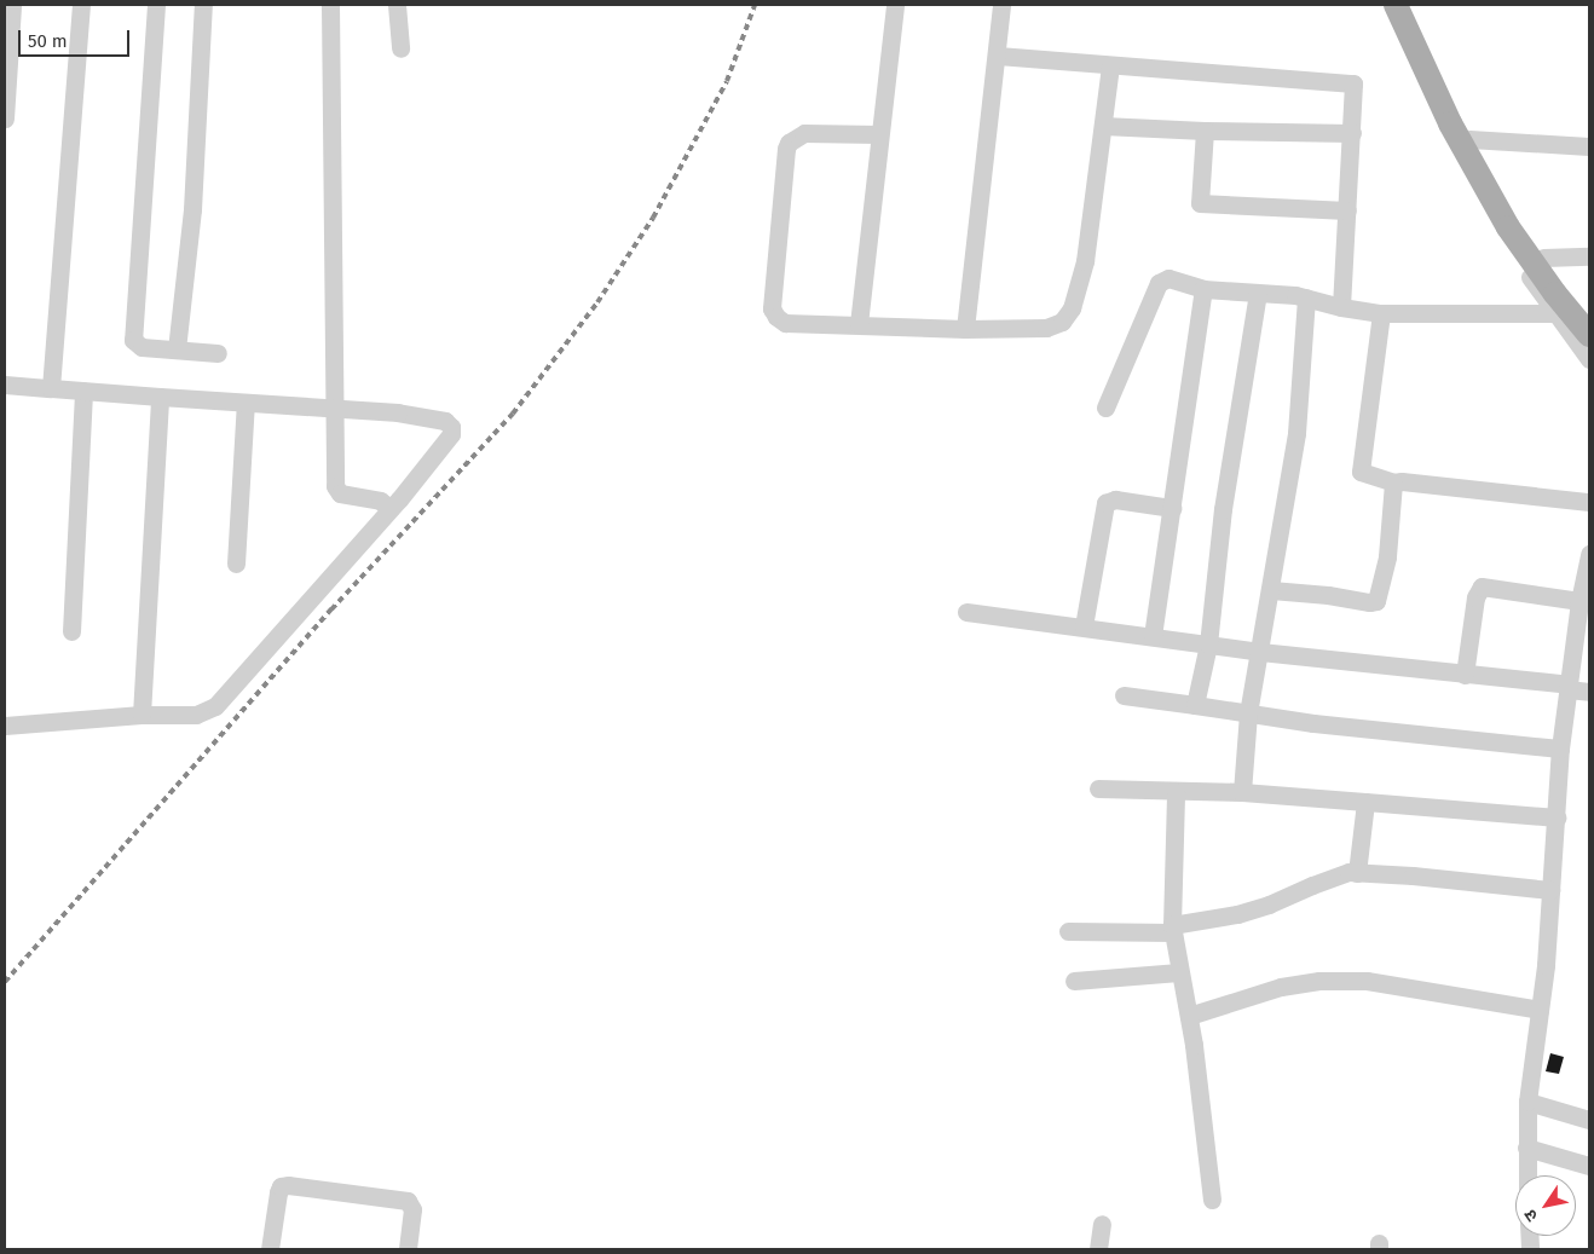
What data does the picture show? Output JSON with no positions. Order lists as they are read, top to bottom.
{
  "scale_bar": "50 m",
  "north": "bottom left"
}
